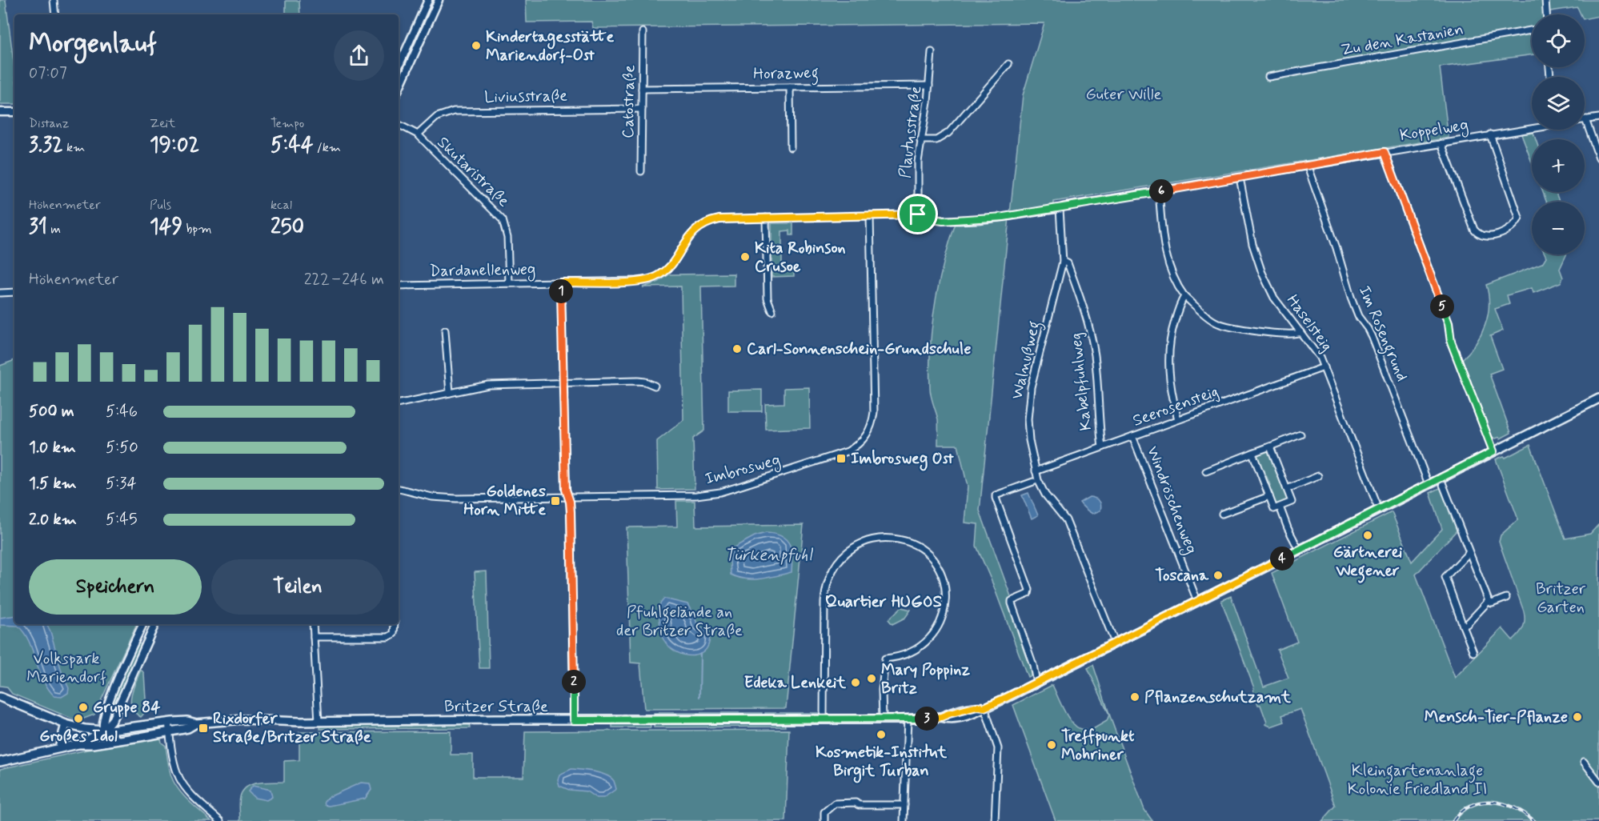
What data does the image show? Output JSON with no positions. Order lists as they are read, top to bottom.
{
  "streets": {
    "main road": ["Britzer Straße"],
    "street": [
      "Zu den Kastanien",
      "Horazweg",
      "Liviusstraße",
      "Catostraße",
      "Koppelweg",
      "Plautusstraße",
      "Skutaristraße",
      "Dardanellenweg",
      "Haselsteig",
      "Im Rosengrund",
      "Walnußweg",
      "Kabelpfuhlweg",
      "Seerosensteig",
      "Imbrosweg",
      "Windröschenweg"
    ]
  },
  "crossings": [
    ["Horazweg", "Catostraße"],
    ["Horazweg", "Plautusstraße"],
    ["Liviusstraße", "Catostraße"],
    ["Liviusstraße", "Skutaristraße"],
    ["Koppelweg", "Plautusstraße"],
    ["Koppelweg", "Dardanellenweg"],
    ["Koppelweg", "Haselsteig"],
    ["Koppelweg", "Im Rosengrund"],
    ["Koppelweg", "Walnußweg"],
    ["Plautusstraße", "Dardanellenweg"],
    ["Skutaristraße", "Dardanellenweg"],
    ["Dardanellenweg", "Imbrosweg"],
    ["Haselsteig", "Seerosensteig"],
    ["Haselsteig", "Britzer Straße"],
    ["Im Rosengrund", "Britzer Straße"],
    ["Walnußweg", "Kabelpfuhlweg"],
    ["Walnußweg", "Seerosensteig"],
    ["Walnußweg", "Britzer Straße"],
    ["Kabelpfuhlweg", "Seerosensteig"],
    ["Seerosensteig", "Windröschenweg"],
    ["Windröschenweg", "Britzer Straße"]
  ],
  "districts": ["Quartier HUGOS"],
  "water": ["Türkenpfuhl"],
  "parks": [
    "Guter Wille",
    "Britzer Garten",
    "Pfuhlgelände an der Britzer Straße",
    "Volkspark Mariendorf",
    "Kleingartenanlage Kolonie Friedland II"
  ],
  "places": {
    "other": [
      "Kindertagesstätte Mariendorf-Ost",
      "Kita Robinson Crusoe",
      "Carl-Sonnenschein-Grundschule",
      "Gärtnerei Wegener",
      "Toscana",
      "Mary Poppinz Britz",
      "Edeka Lenkeit",
      "Pflanzenschutzamt",
      "Gruppe 84",
      "Mensch-Tier-Pflanze",
      "Großes Idol",
      "Kosmetik-Institut Birgit Turban",
      "Treffpunkt Mohriner"
    ],
    "transit": ["Imbrosweg Ost", "Goldenes Horn Mitte", "Rixdorfer Straße/Britzer Straße"]
  },
  "page": {
    "map_buttons": ["+", "−"],
    "heading": ["Morgenlauf", "07:07"],
    "stats": [
      ["Distanz", "3.32 km"],
      ["Zeit", "19:02"],
      ["Tempo", "5:44 /km"],
      ["Höhenmeter", "31 m"],
      ["Puls", "149 bpm"],
      ["kcal", "250"]
    ],
    "pins": [
      "6",
      "1",
      "5",
      "4",
      "2",
      "3"
    ],
    "chart": ["Höhenmeter", "222–246 m"],
    "list": [
      {
        "name": "500 m",
        "note": "5:46"
      },
      {
        "name": "1.0 km",
        "note": "5:50"
      },
      {
        "name": "1.5 km",
        "note": "5:34"
      },
      {
        "name": "2.0 km",
        "note": "5:45"
      }
    ],
    "buttons": ["Speichern", "Teilen"]
  }
}
